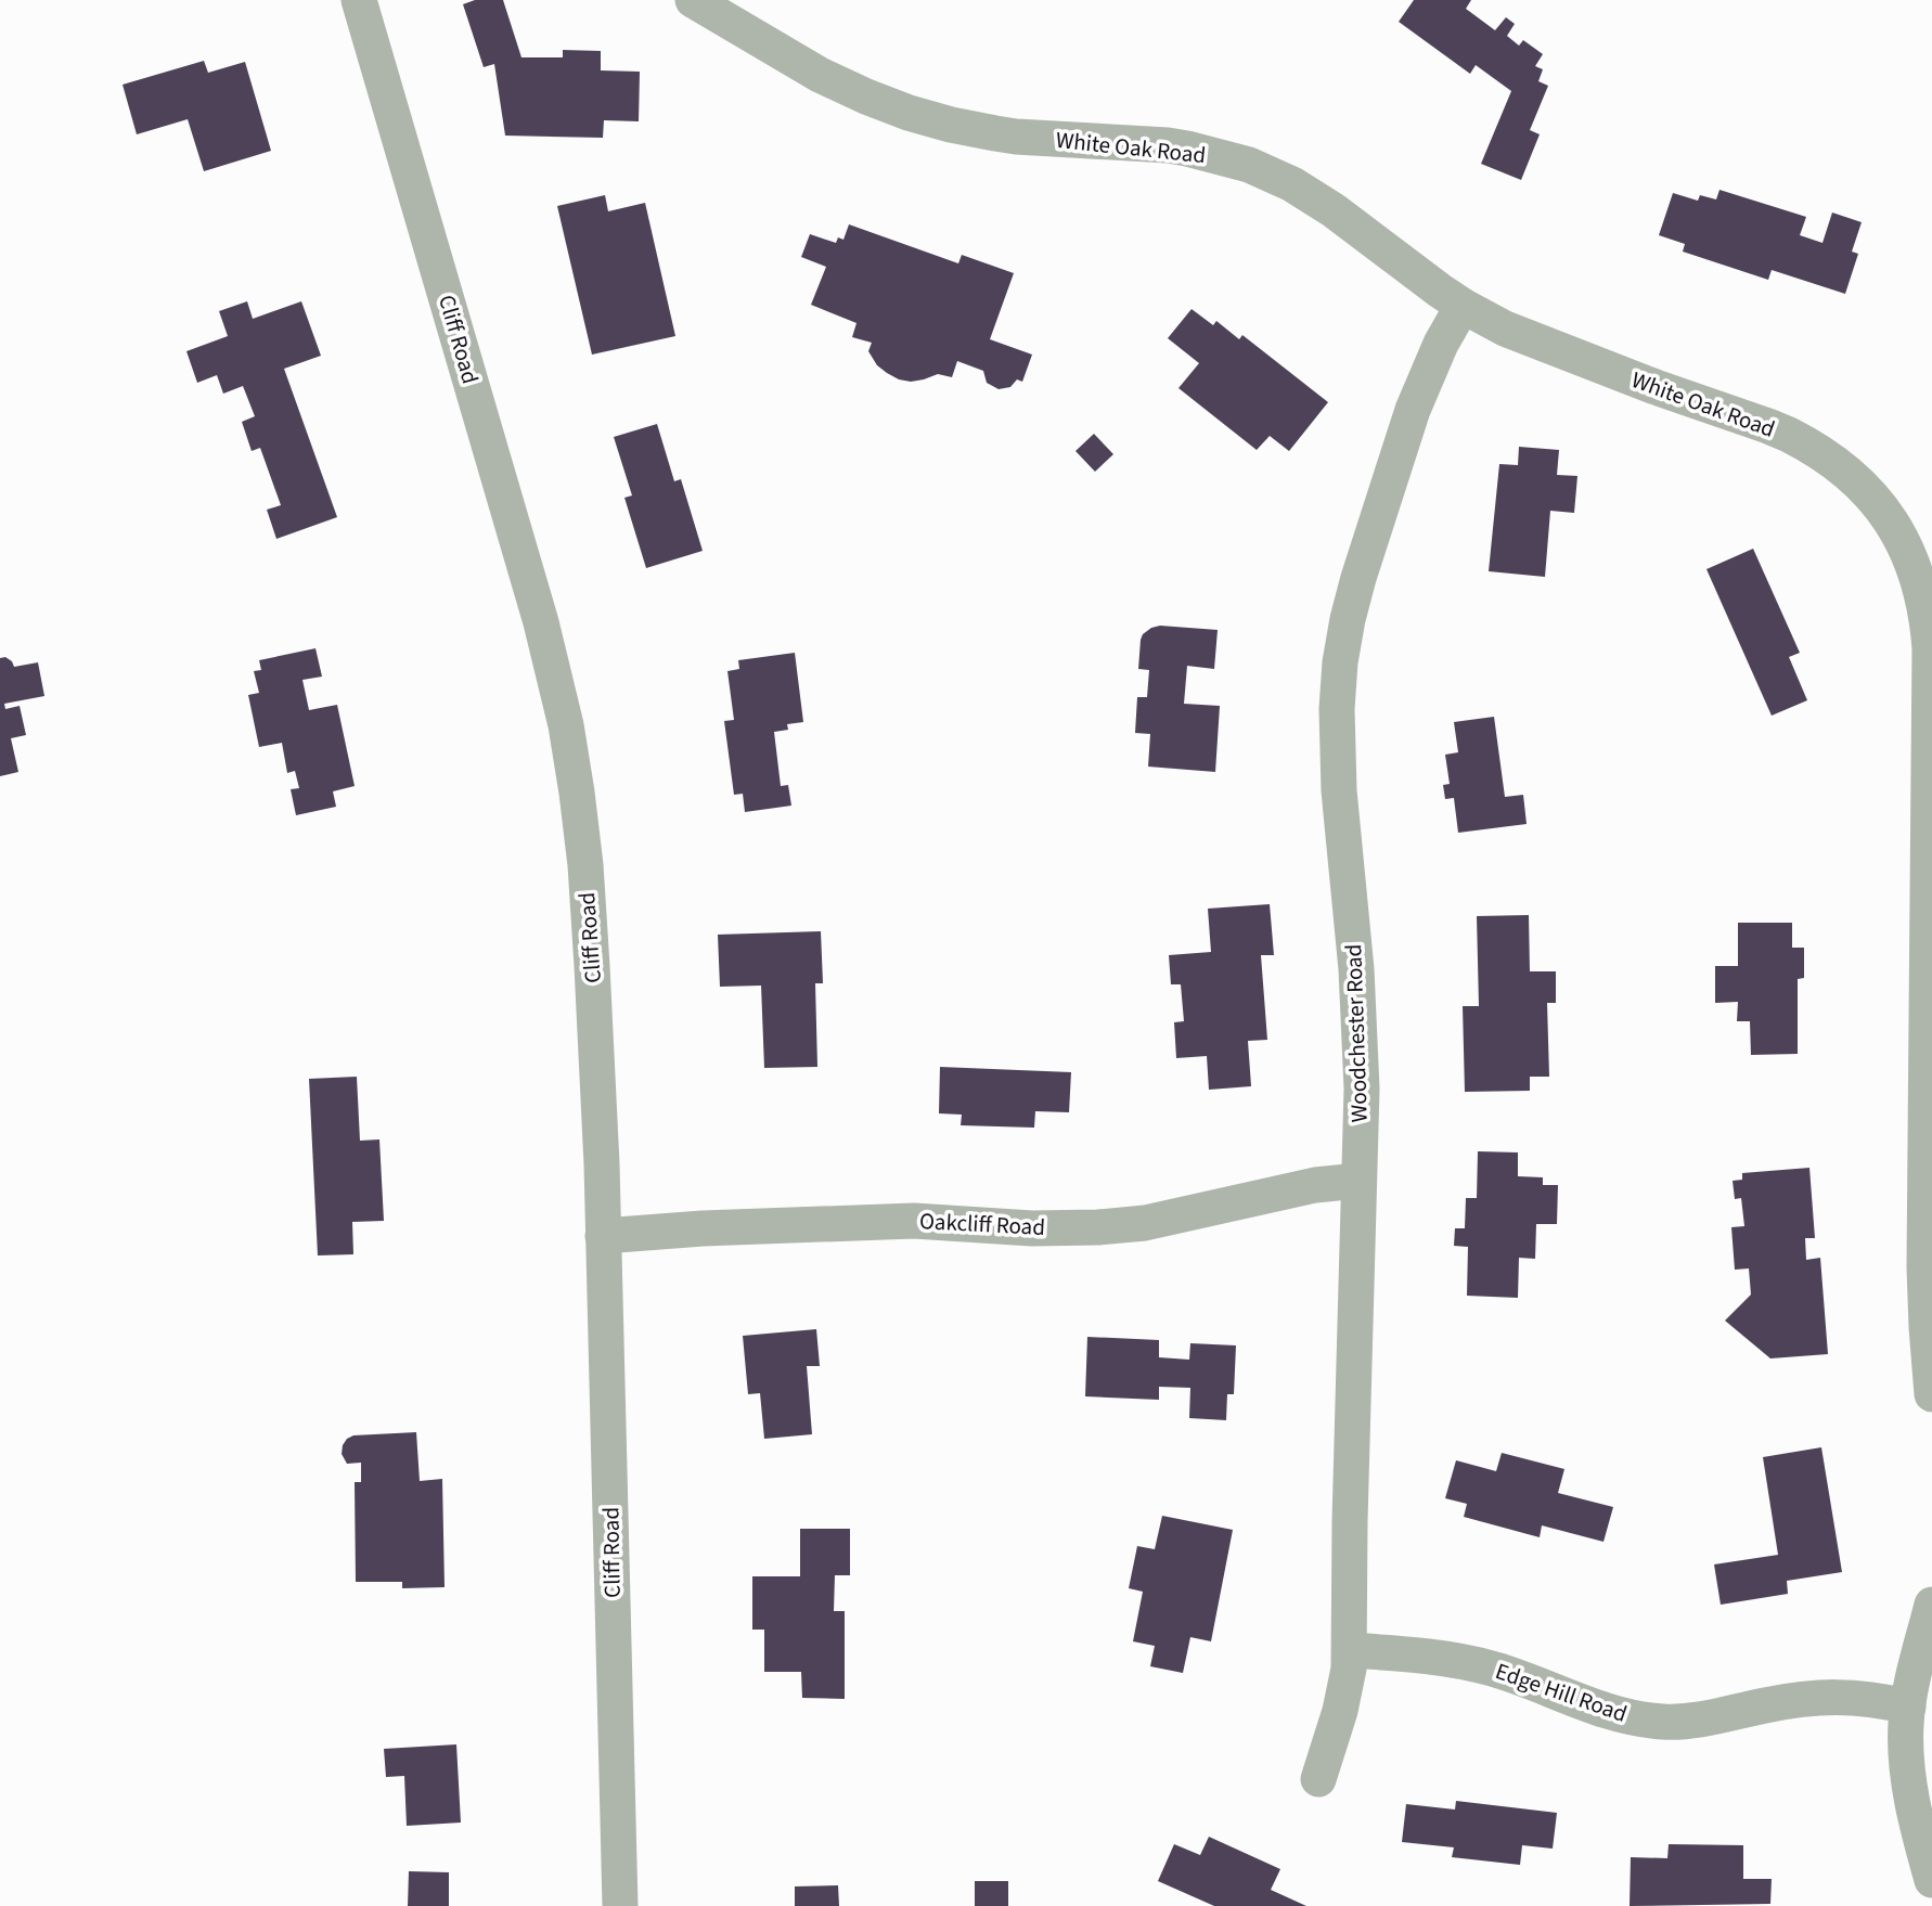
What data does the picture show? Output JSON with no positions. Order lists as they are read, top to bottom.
{
  "streets": {
    "street": [
      "White Oak Road",
      "Cliff Road",
      "Woodchester Road",
      "Oakcliff Road",
      "Edge Hill Road"
    ]
  },
  "crossings": [
    ["White Oak Road", "Woodchester Road"],
    ["Cliff Road", "Oakcliff Road"],
    ["Woodchester Road", "Oakcliff Road"],
    ["Woodchester Road", "Edge Hill Road"]
  ]
}
